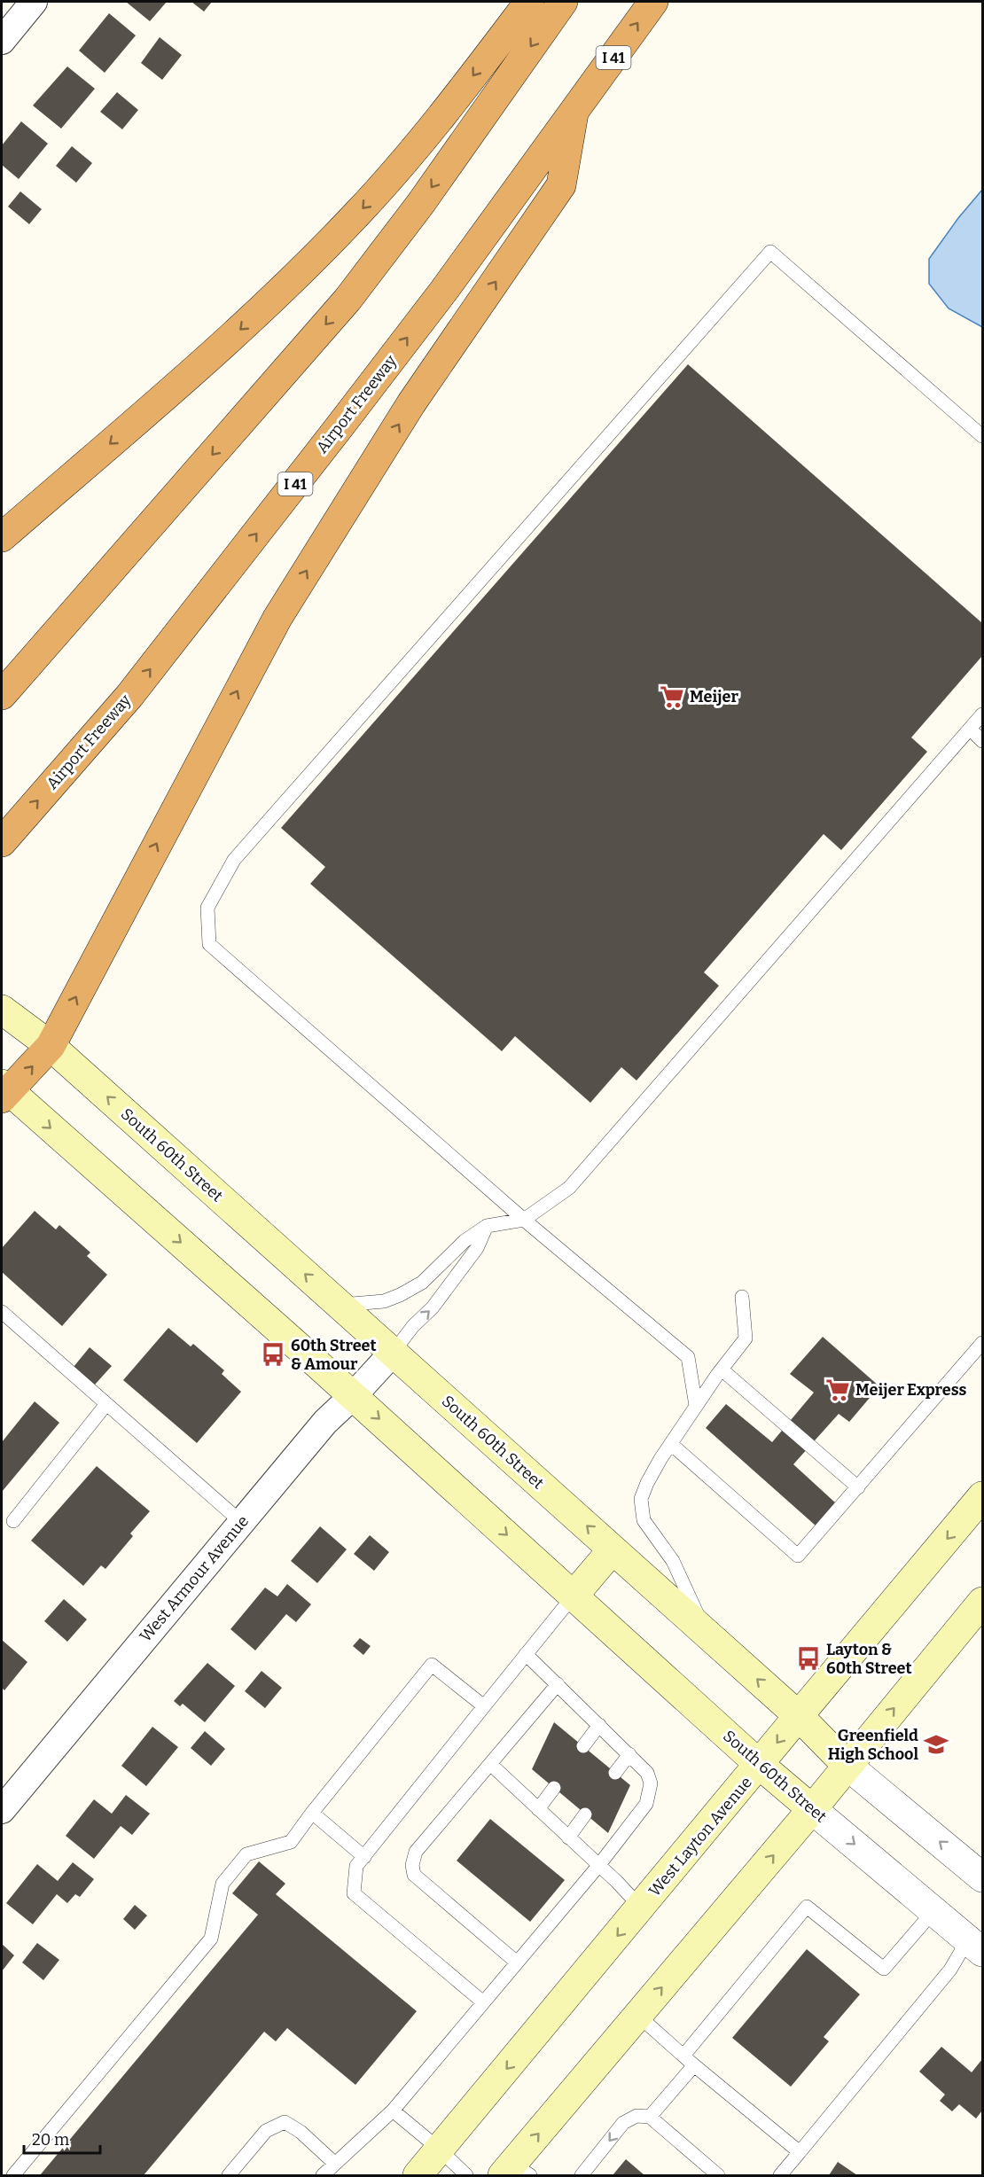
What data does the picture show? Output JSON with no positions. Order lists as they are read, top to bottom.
{
  "streets": {
    "highway": ["I 41", "Airport Freeway"],
    "main road": ["South 60th Street", "West Layton Avenue"],
    "street": ["West Armour Avenue"]
  },
  "crossings": [
    ["South 60th Street", "West Armour Avenue"],
    ["South 60th Street", "West Layton Avenue"]
  ],
  "places": {
    "supermarket": ["Meijer", "Meijer Express"],
    "bus stop": ["60th Street & Amour", "Layton & 60th Street"],
    "school or university": ["Greenfield High School"]
  },
  "scale_bar": "20 m"
}
